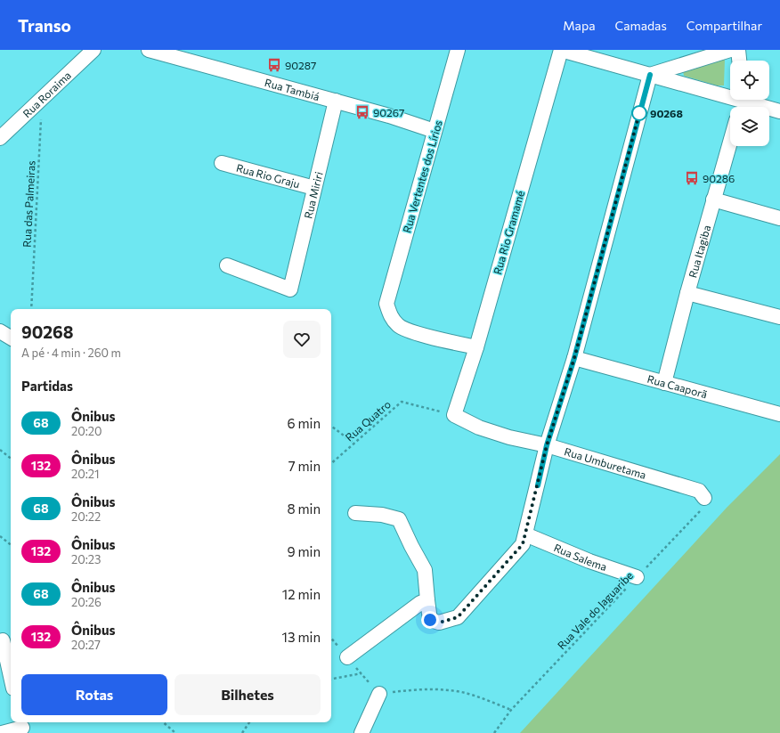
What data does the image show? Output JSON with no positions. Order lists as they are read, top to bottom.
{
  "streets": {
    "street": [
      "Rua Tambiá",
      "Rua Roraima",
      "Rua Rio Graju",
      "Rua Vertentes dos Lírios",
      "Rua Miriri",
      "Rua Rio Gramamé",
      "Rua Itagiba",
      "Rua Caaporã",
      "Rua Umburetama",
      "Rua Salema"
    ],
    "path": ["Rua das Palmeiras", "Rua Quatro", "Rua Vale do Jaguaribe"]
  },
  "crossings": [
    ["Rua Tambiá", "Rua Vertentes dos Lírios"],
    ["Rua Tambiá", "Rua Miriri"],
    ["Rua Roraima", "Rua das Palmeiras"],
    ["Rua Rio Graju", "Rua Miriri"],
    ["Rua Vertentes dos Lírios", "Rua Rio Gramamé"],
    ["Rua Rio Gramamé", "Rua Quatro"],
    ["Rua Rio Gramamé", "Rua Umburetama"],
    ["Rua Itagiba", "Rua Caaporã"],
    ["Rua Quatro", "Rua Umburetama"],
    ["Rua Umburetama", "Rua Vale do Jaguaribe"],
    ["Rua Salema", "Rua Vale do Jaguaribe"]
  ],
  "places": {
    "bus stop": ["90287", "90267", "90286"],
    "other": ["90268"]
  },
  "lines": ["bus line 68"],
  "page": {
    "header": "Transo",
    "nav": ["Mapa", "Camadas", "Compartilhar"],
    "heading": [
      ["90268", "A pé · 4 min · 260 m"],
      "Partidas"
    ],
    "list": [
      {
        "mark": "68",
        "name": "Ônibus",
        "note": "20:20",
        "value": "6 min"
      },
      {
        "mark": "132",
        "name": "Ônibus",
        "note": "20:21",
        "value": "7 min"
      },
      {
        "mark": "68",
        "name": "Ônibus",
        "note": "20:22",
        "value": "8 min"
      },
      {
        "mark": "132",
        "name": "Ônibus",
        "note": "20:23",
        "value": "9 min"
      },
      {
        "mark": "68",
        "name": "Ônibus",
        "note": "20:26",
        "value": "12 min"
      },
      {
        "mark": "132",
        "name": "Ônibus",
        "note": "20:27",
        "value": "13 min"
      }
    ],
    "buttons": ["Rotas", "Bilhetes"]
  }
}
